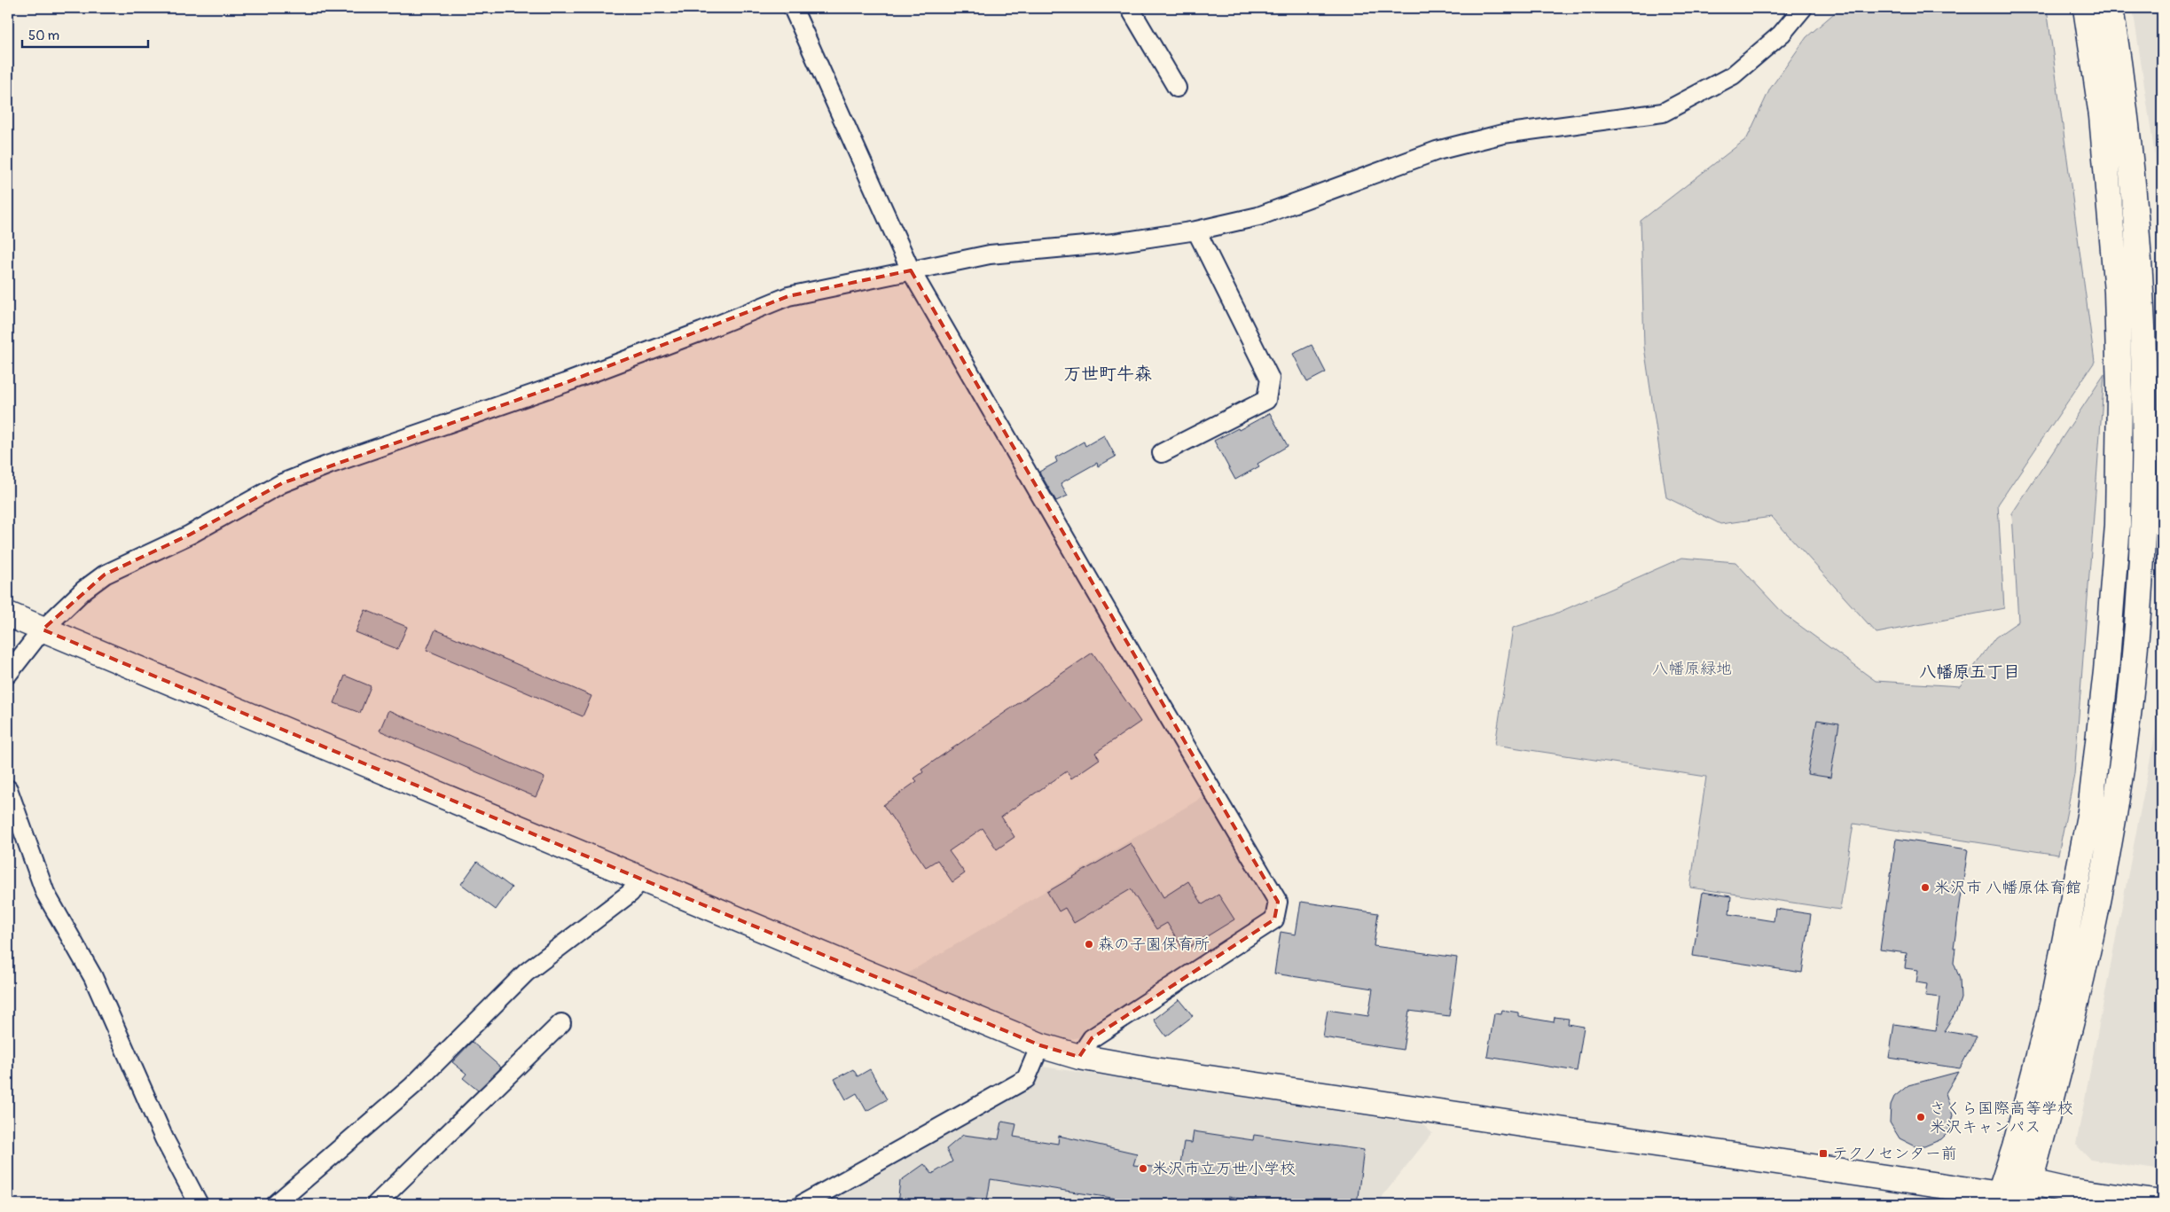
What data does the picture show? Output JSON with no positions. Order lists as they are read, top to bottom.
{
  "districts": ["万世町牛森", "八幡原五丁目"],
  "parks": ["八幡原緑地"],
  "places": {
    "other": [
      "米沢市 八幡原体育館",
      "森の子園保育所",
      "さくら国際高等学校 米沢キャンパス",
      "米沢市立万世小学校"
    ],
    "transit": ["テクノセンター前"]
  },
  "scale_bar": "50 m"
}
